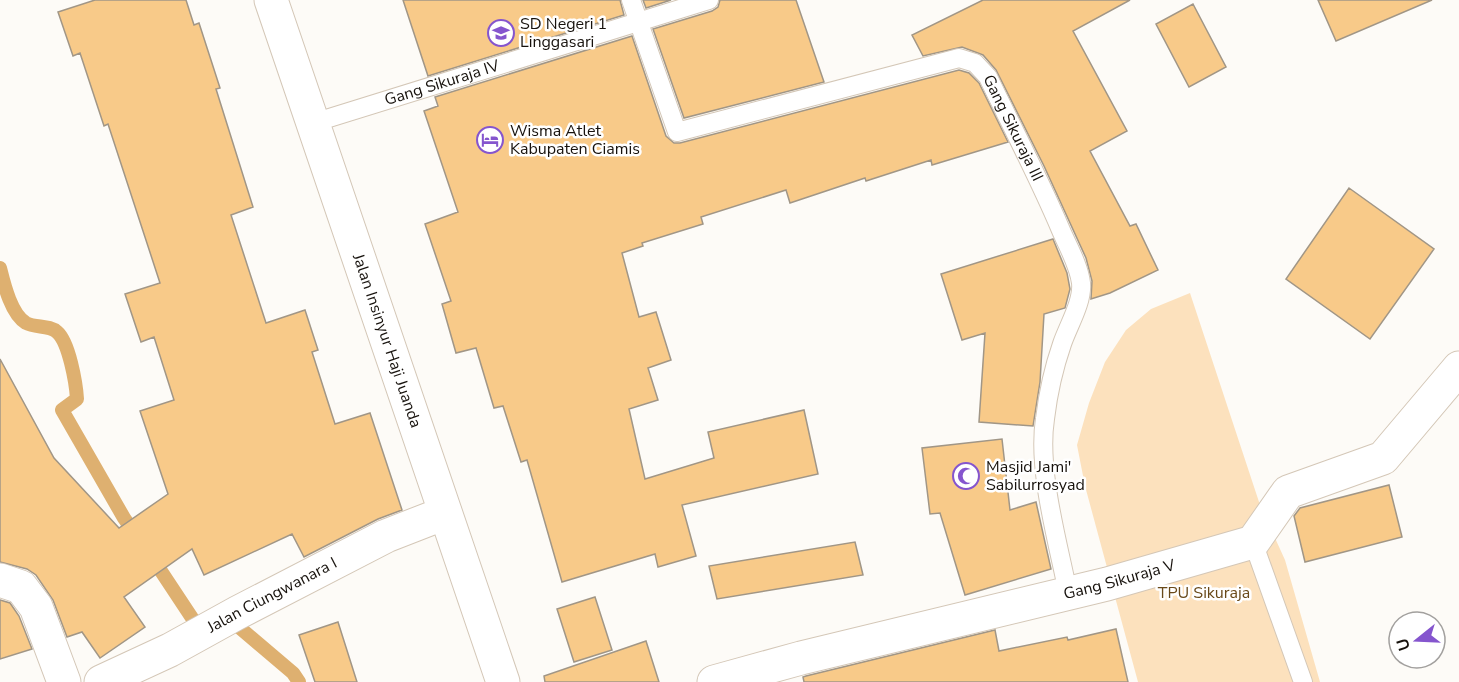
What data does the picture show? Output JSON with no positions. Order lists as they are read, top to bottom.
{
  "streets": {
    "main road": ["Jalan Insinyur Haji Juanda", "Gang Sikuraja V", "Jalan Ciungwanara I"],
    "lane": ["Gang Sikuraja IV", "Gang Sikuraja III"]
  },
  "crossings": [
    ["Gang Sikuraja IV", "Gang Sikuraja III"],
    ["Gang Sikuraja IV", "Jalan Insinyur Haji Juanda"],
    ["Gang Sikuraja III", "Gang Sikuraja V"],
    ["Jalan Insinyur Haji Juanda", "Jalan Ciungwanara I"]
  ],
  "parks": ["TPU Sikuraja"],
  "places": {
    "school or university": ["SD Negeri 1 Linggasari"],
    "hotel": ["Wisma Atlet Kabupaten Ciamis"],
    "mosque": ["Masjid Jami' Sabilurrosyad"]
  },
  "north": "left"
}
